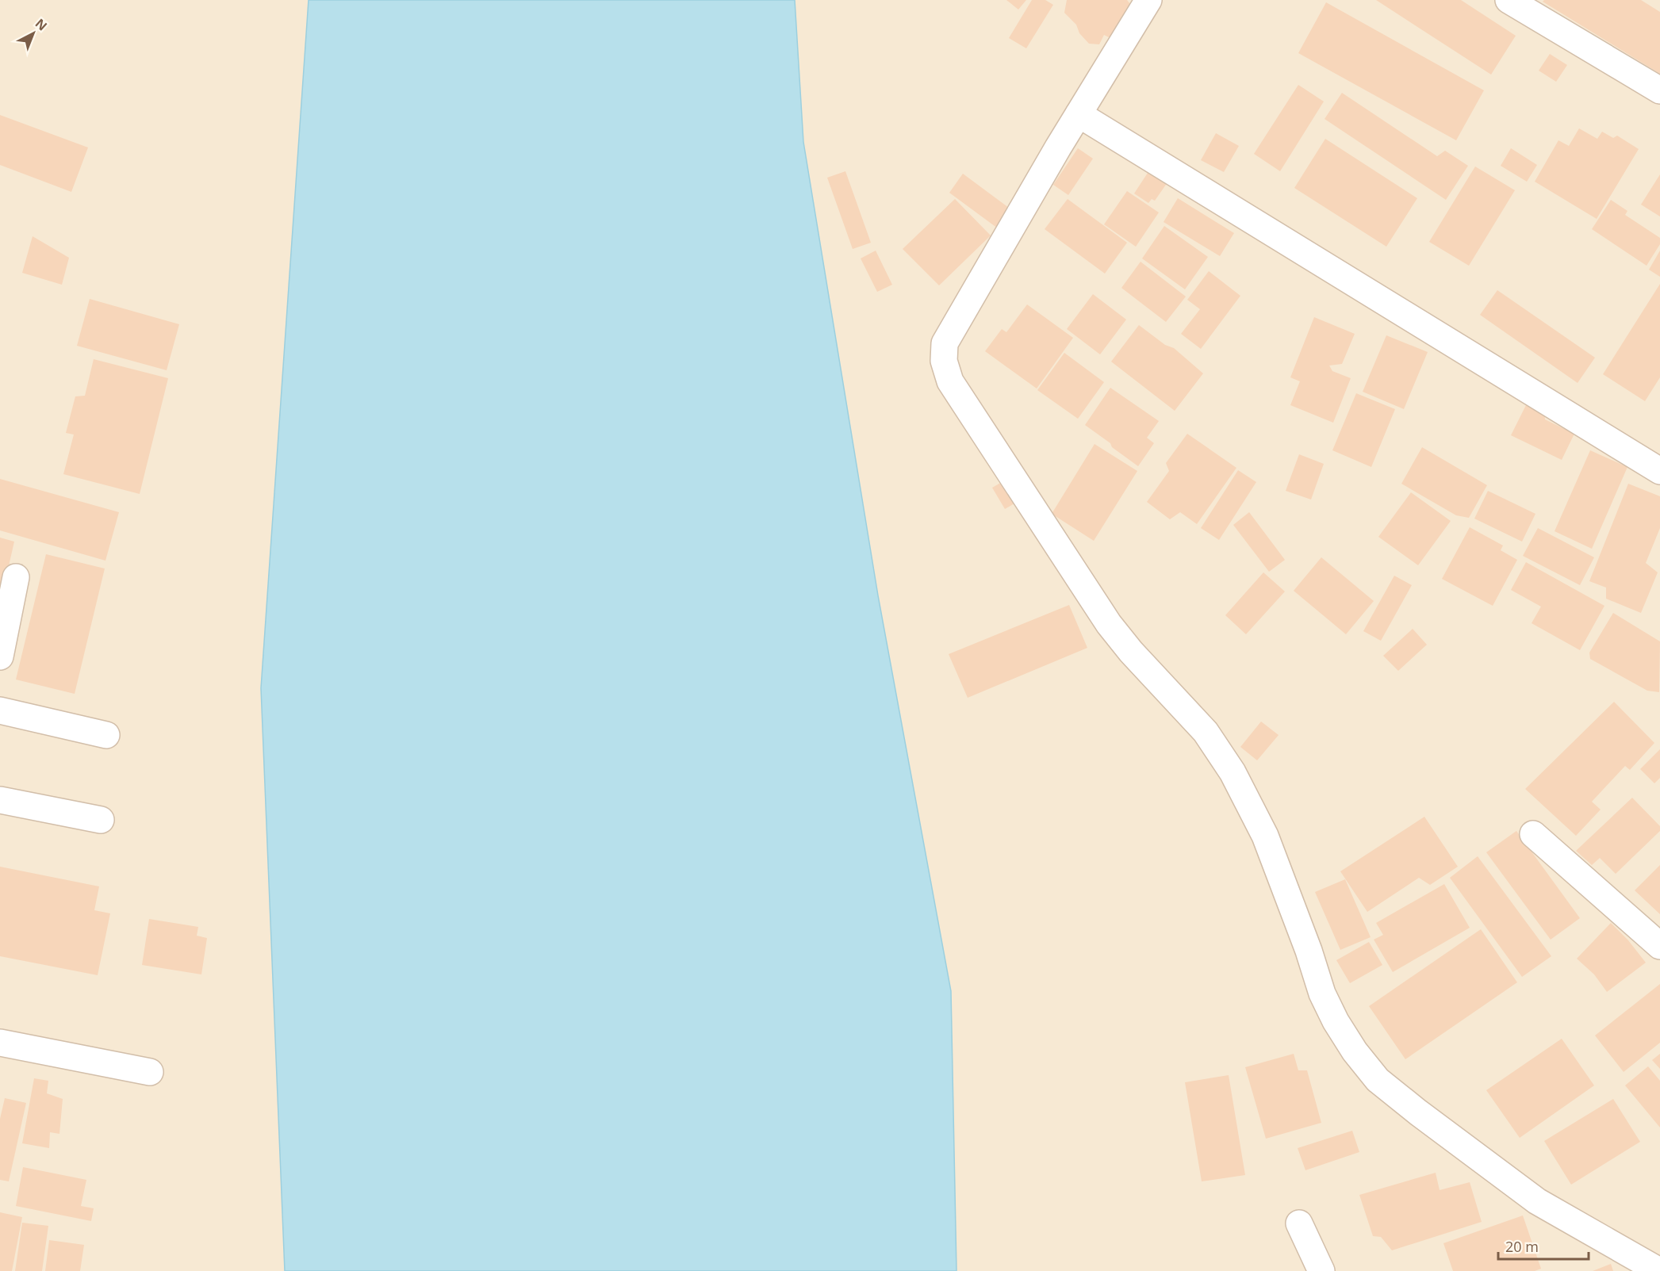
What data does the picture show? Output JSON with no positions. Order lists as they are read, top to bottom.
{
  "scale_bar": "20 m",
  "north": "top right"
}
